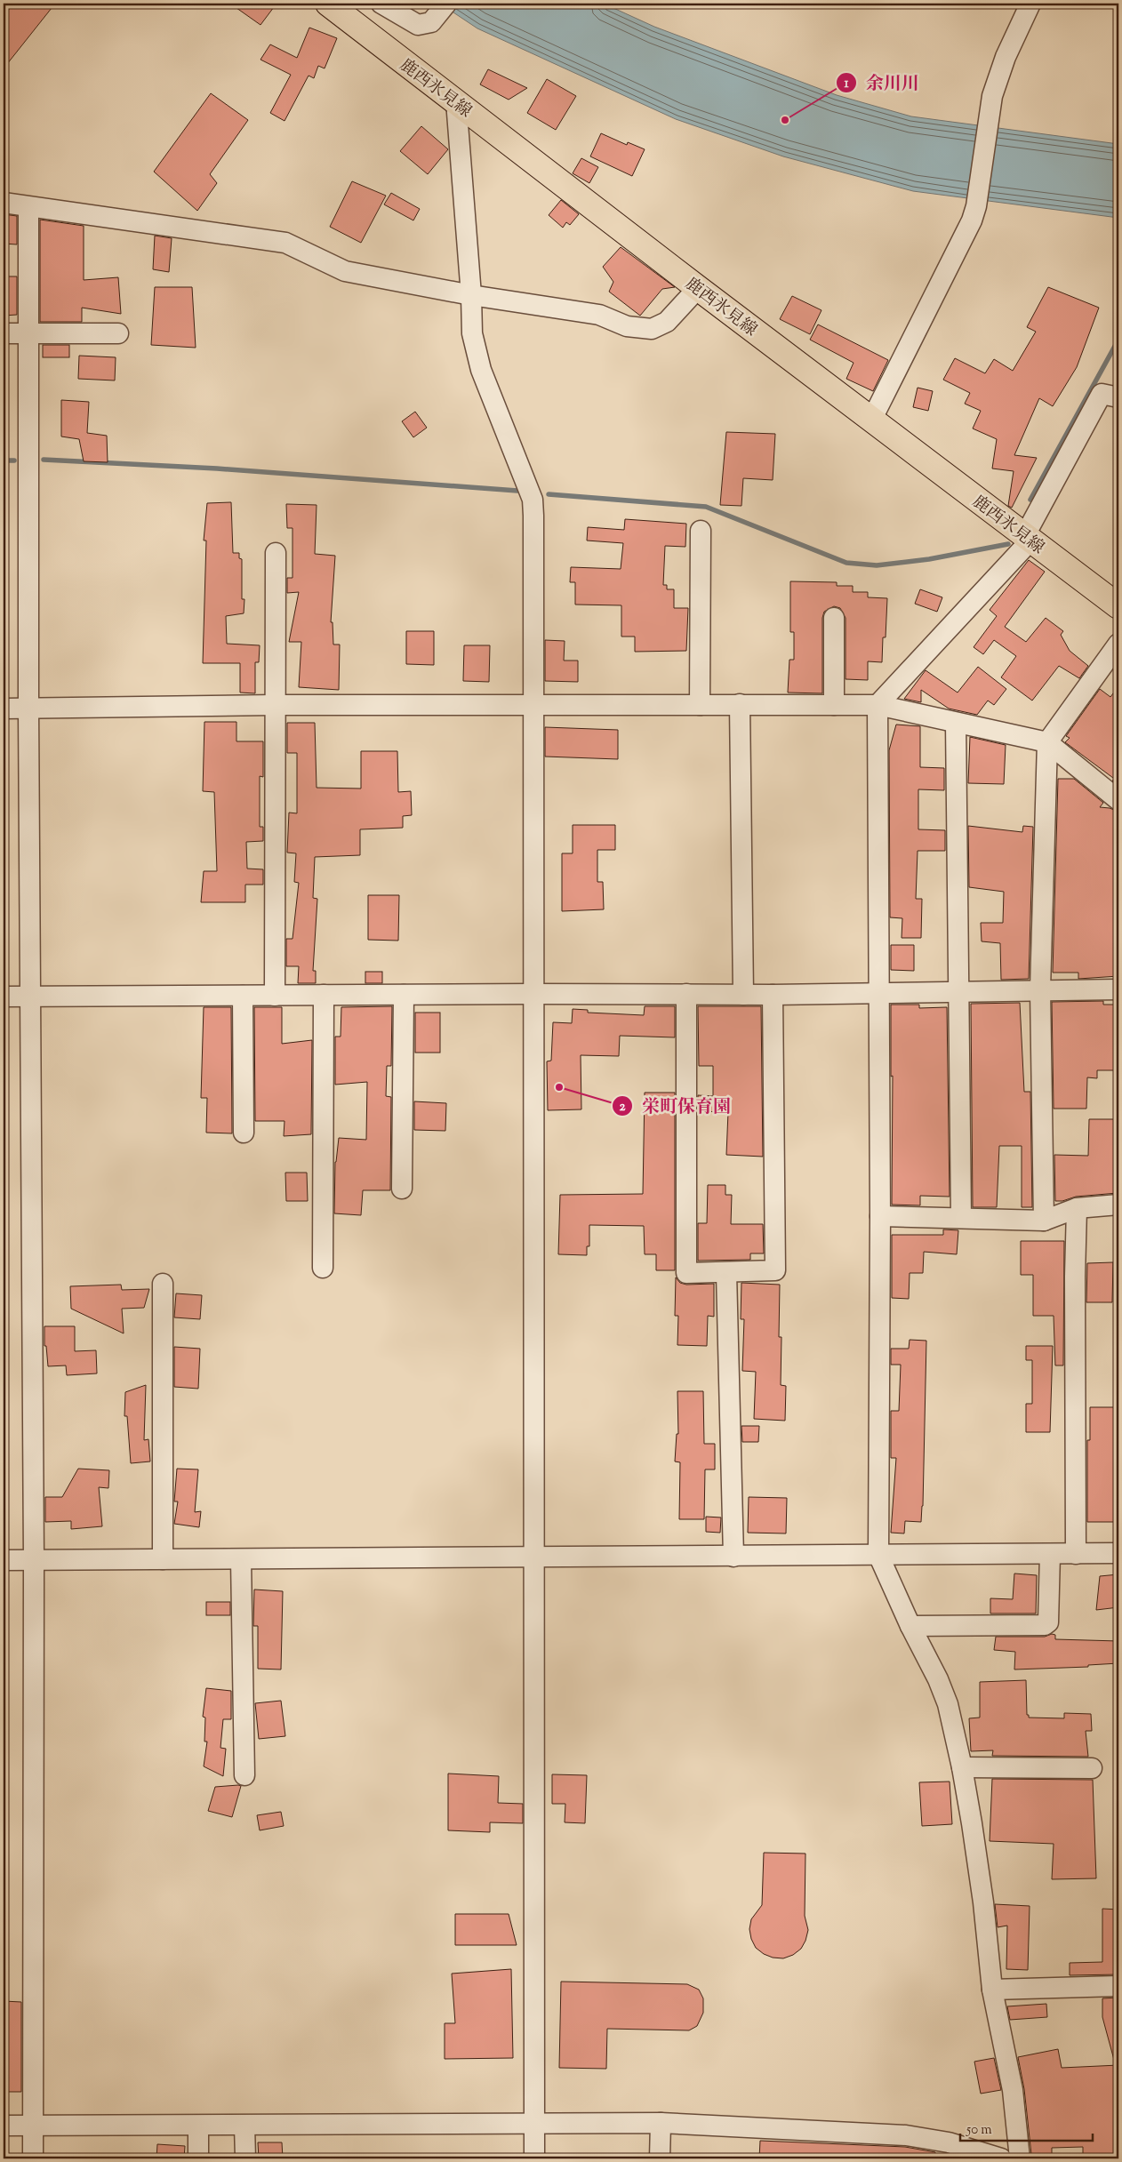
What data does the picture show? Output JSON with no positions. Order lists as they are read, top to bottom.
{
  "streets": {
    "main road": ["鹿西氷見線"]
  },
  "places": ["余川川", "栄町保育園"],
  "scale_bar": "50 m"
}
